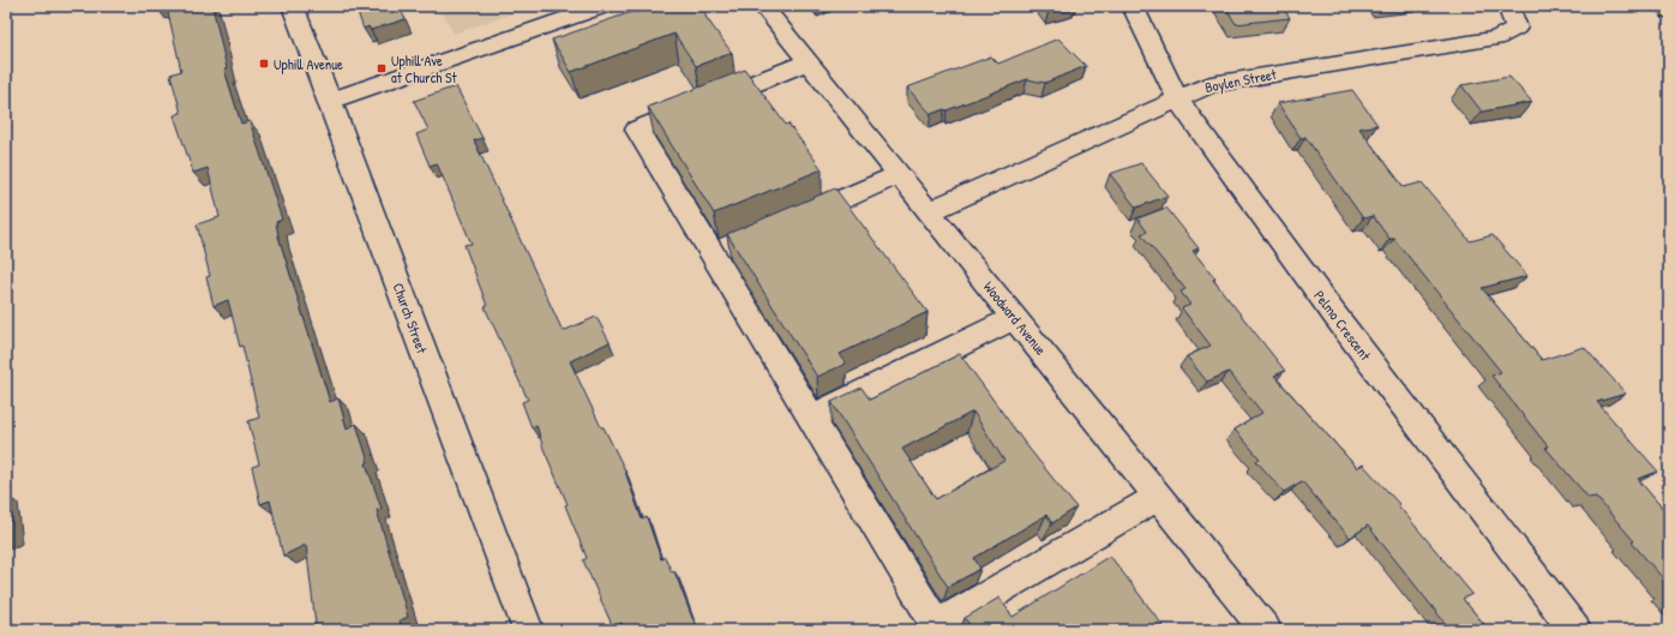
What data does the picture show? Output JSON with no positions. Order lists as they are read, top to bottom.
{
  "streets": {
    "street": [
      "Boylen Street",
      "Church Street",
      "Woodward Avenue",
      "Pelmo Crescent"
    ]
  },
  "crossings": [
    ["Boylen Street", "Woodward Avenue"],
    ["Boylen Street", "Pelmo Crescent"]
  ],
  "places": {
    "transit": ["Uphill Avenue", "Uphill Ave at Church St"]
  }
}
